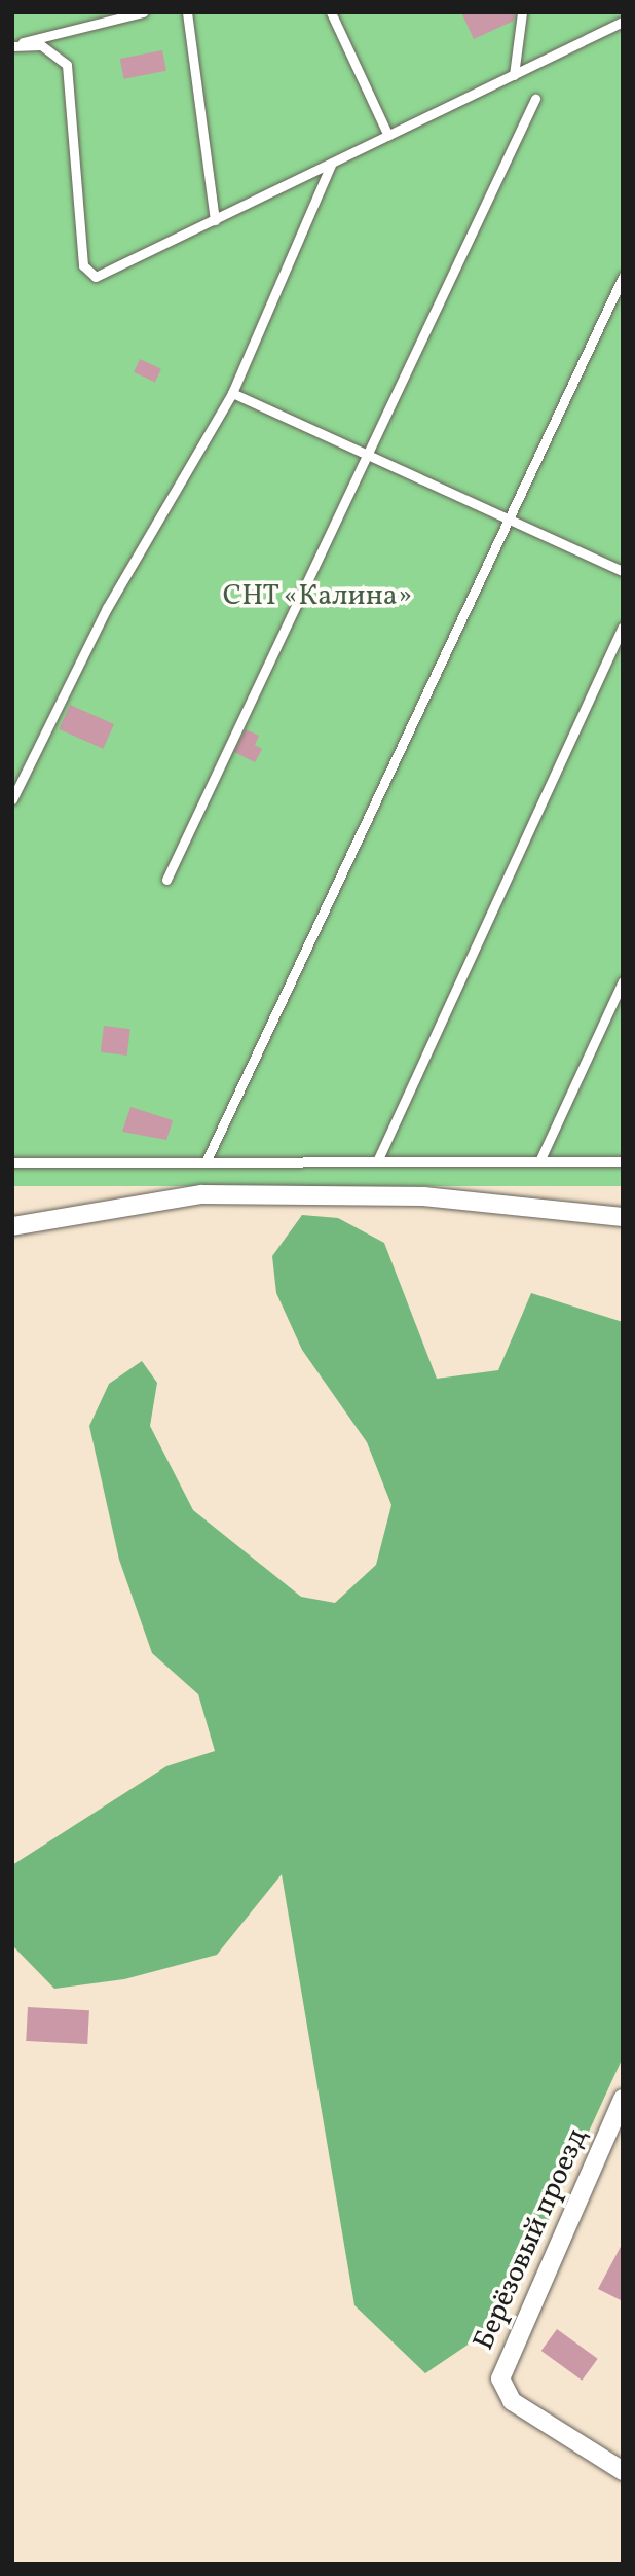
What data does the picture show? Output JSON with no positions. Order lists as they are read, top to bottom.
{
  "streets": {
    "street": ["Берёзовый проезд"]
  },
  "parks": ["СНТ «Калина»"]
}
